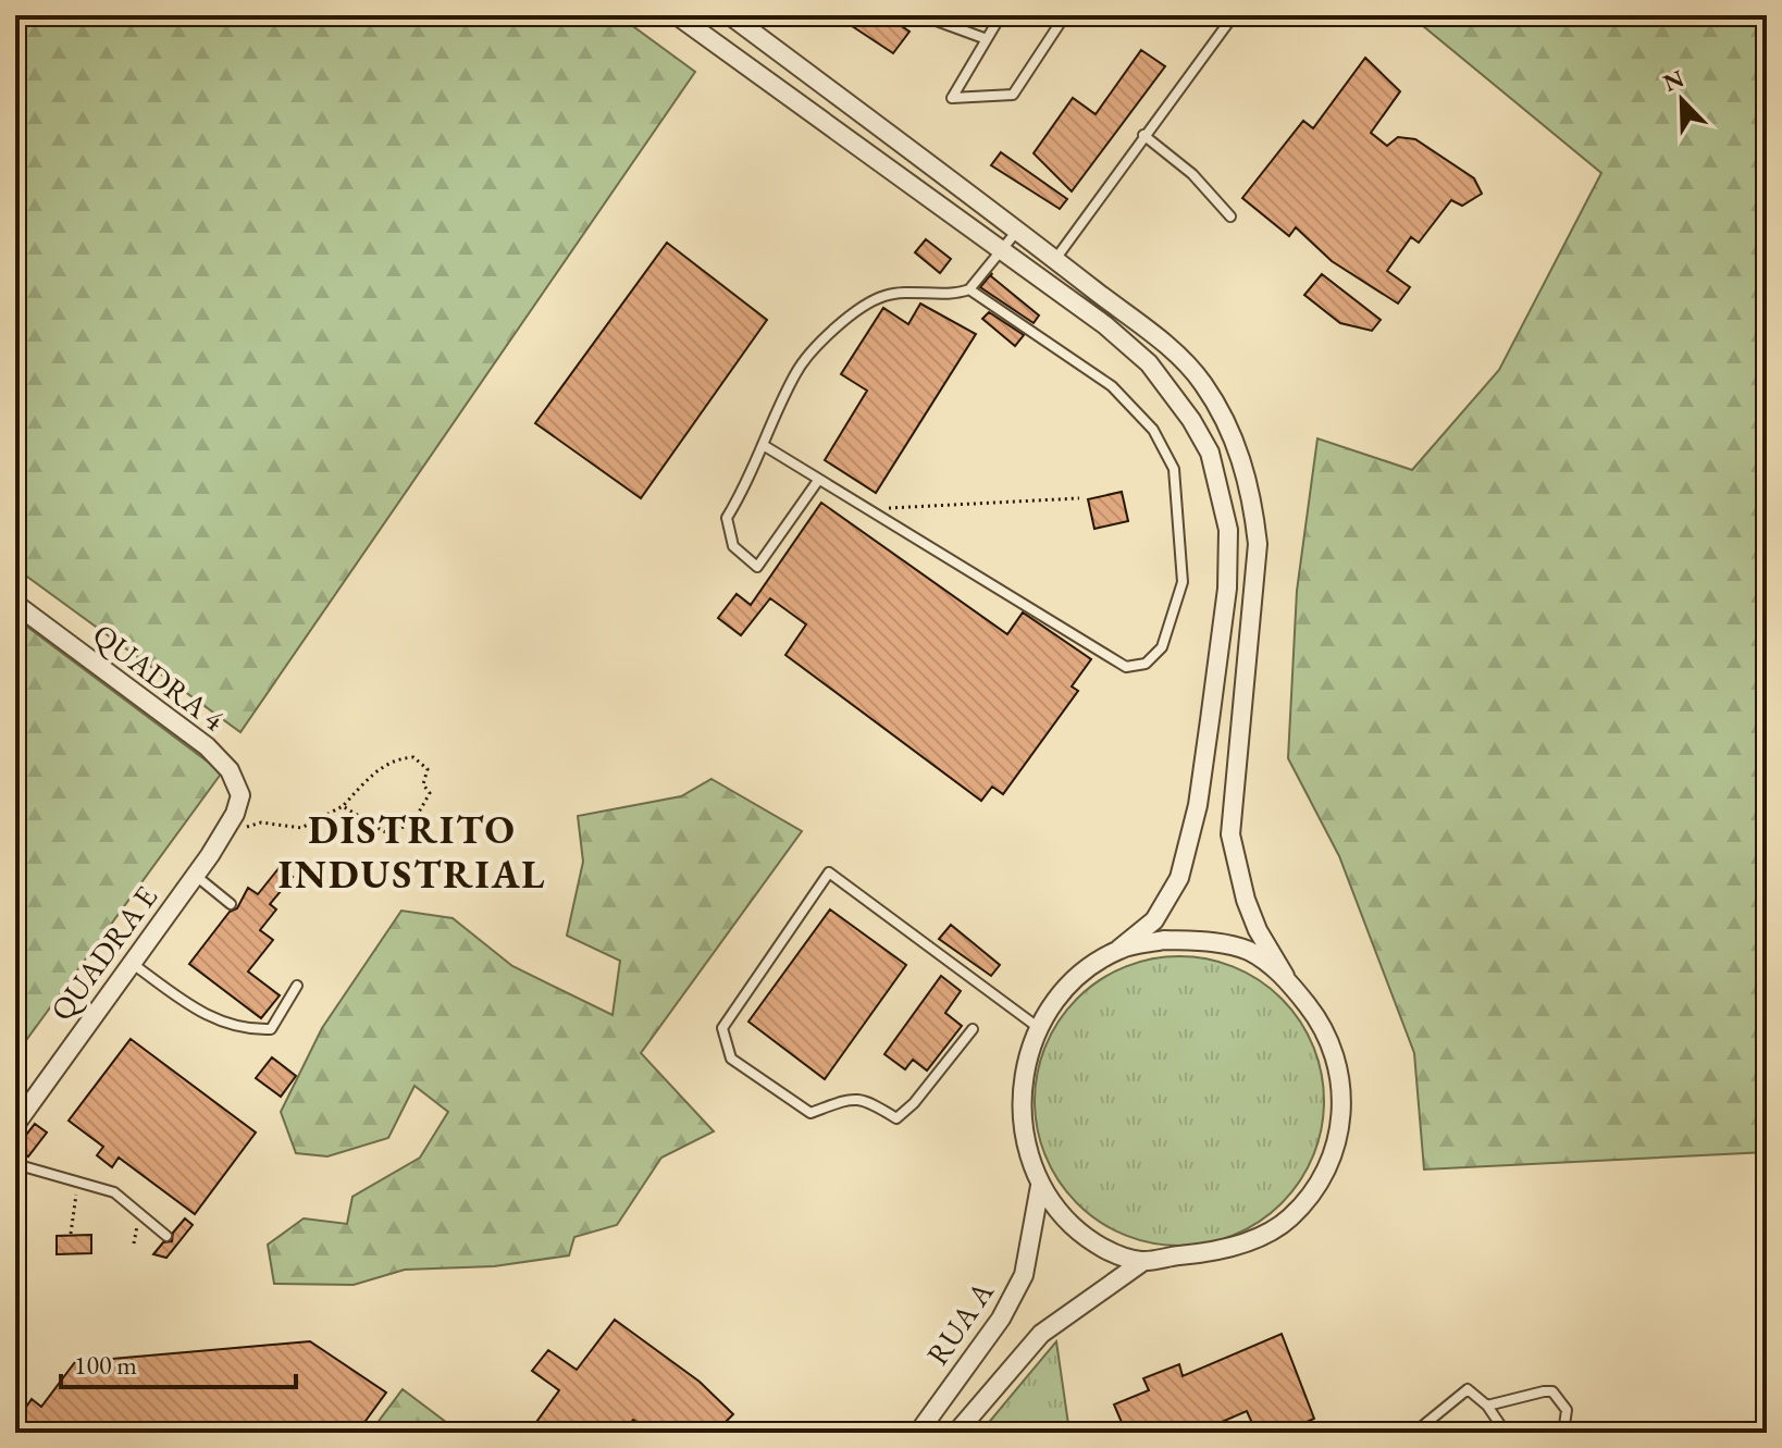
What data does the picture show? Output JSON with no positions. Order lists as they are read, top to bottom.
{
  "streets": {
    "street": ["QUADRA 4", "QUADRA E", "RUA A"]
  },
  "crossings": [
    ["QUADRA 4", "QUADRA E"]
  ],
  "districts": ["DISTRITO INDUSTRIAL"],
  "scale_bar": "100 m",
  "north": "top left"
}
